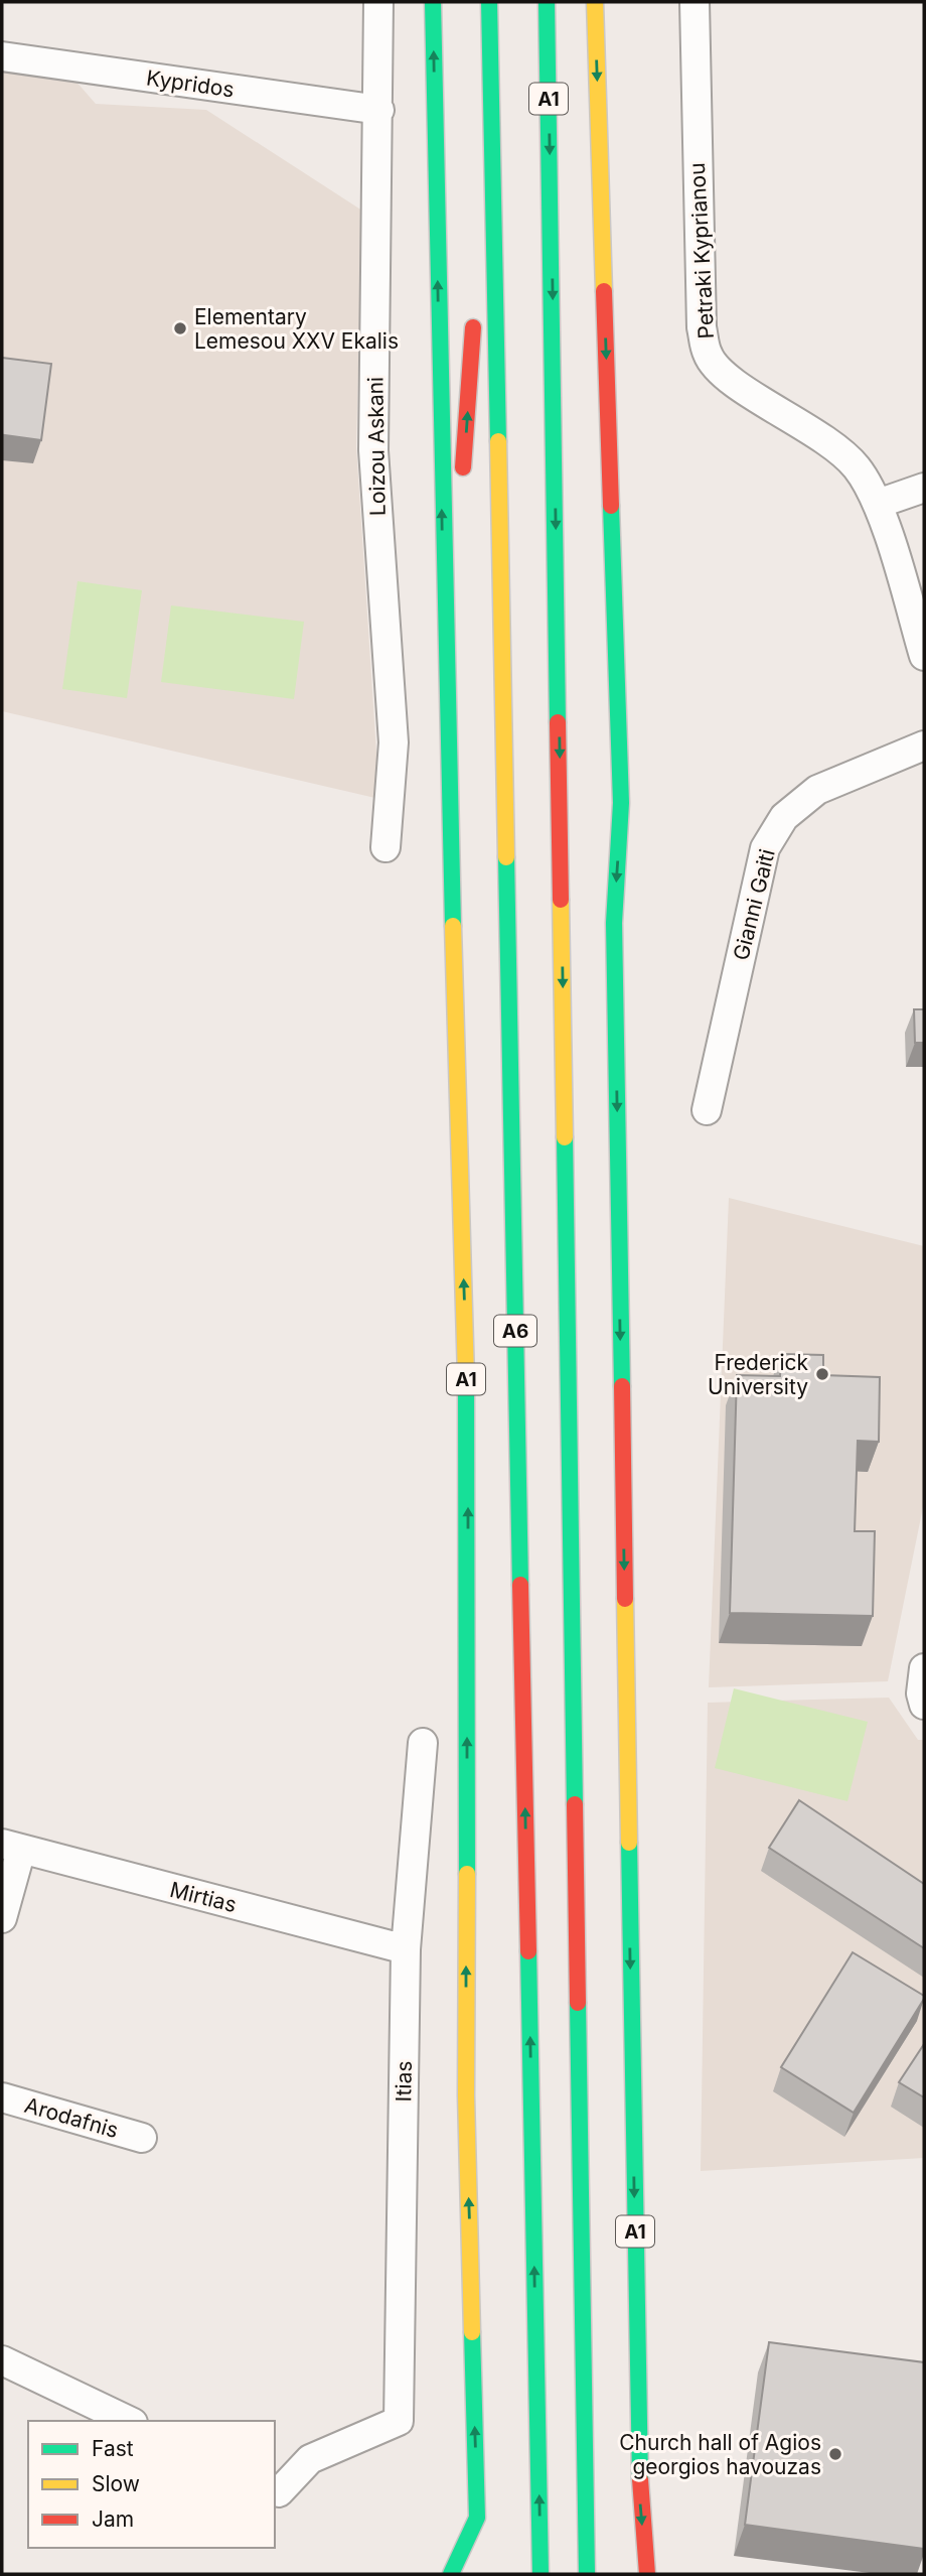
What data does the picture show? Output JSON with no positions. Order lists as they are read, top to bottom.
{
  "streets": {
    "highway": ["A1", "A6"],
    "street": [
      "Kypridos",
      "Petraki Kyprianou",
      "Loizou Askani",
      "Gianni Gaiti",
      "Mirtias",
      "Itias",
      "Arodafnis"
    ]
  },
  "crossings": [
    ["Kypridos", "Loizou Askani"],
    ["A1", "A6"],
    ["Mirtias", "Itias"]
  ],
  "places": ["Elementary Lemesou XXV Ekalis", "Frederick University", "Church hall of Agios georgios havouzas"],
  "legend": ["Fast", "Slow", "Jam"]
}
